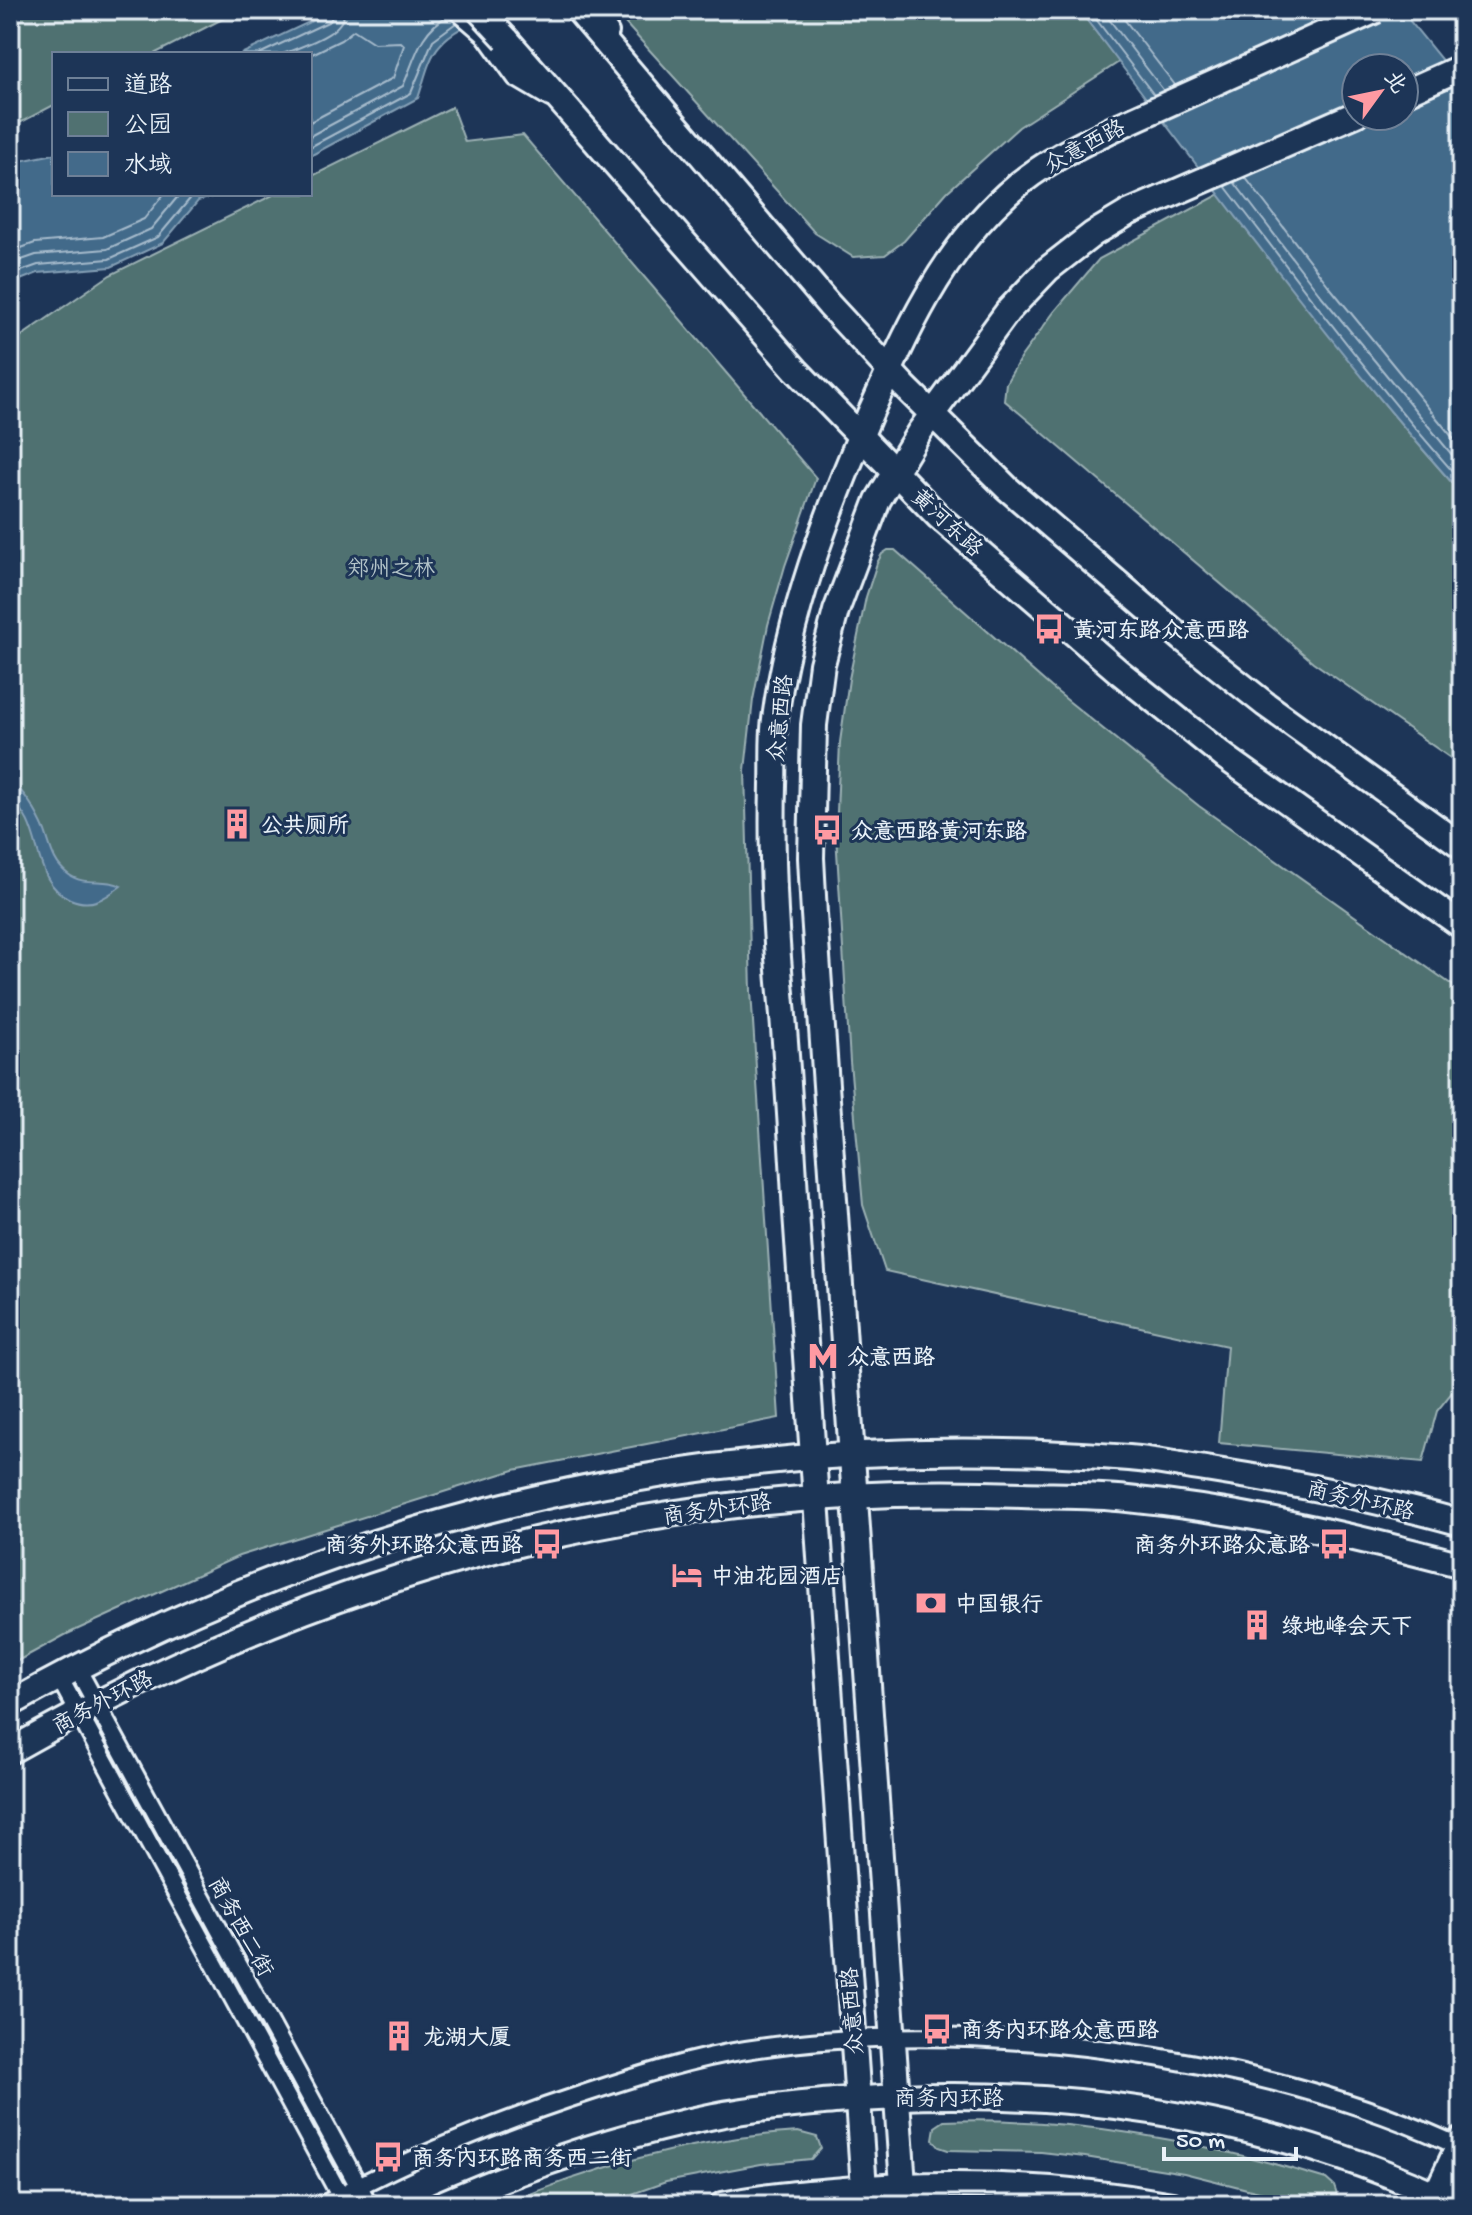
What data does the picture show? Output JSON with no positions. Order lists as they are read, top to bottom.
{
  "streets": {
    "main road": [
      "众意西路",
      "黄河东路",
      "商务外环路",
      "商务内环路"
    ],
    "street": ["商务西二街"]
  },
  "crossings": [
    ["众意西路", "黄河东路"],
    ["众意西路", "商务外环路"],
    ["众意西路", "商务内环路"],
    ["商务外环路", "商务西二街"]
  ],
  "parks": ["郑州之林"],
  "places": {
    "bus stop": [
      "黄河东路众意西路",
      "众意西路黄河东路",
      "商务外环路众意西路",
      "商务外环路众意路",
      "商务内环路众意西路",
      "商务内环路商务西二街"
    ],
    "building": ["公共厕所", "绿地峰会天下", "龙湖大厦"],
    "metro station": ["众意西路"],
    "hotel": ["中油花园酒店"],
    "bank": ["中国银行"]
  },
  "legend": ["道路", "公园", "水域"],
  "scale_bar": "50 m",
  "north": "top right"
}
